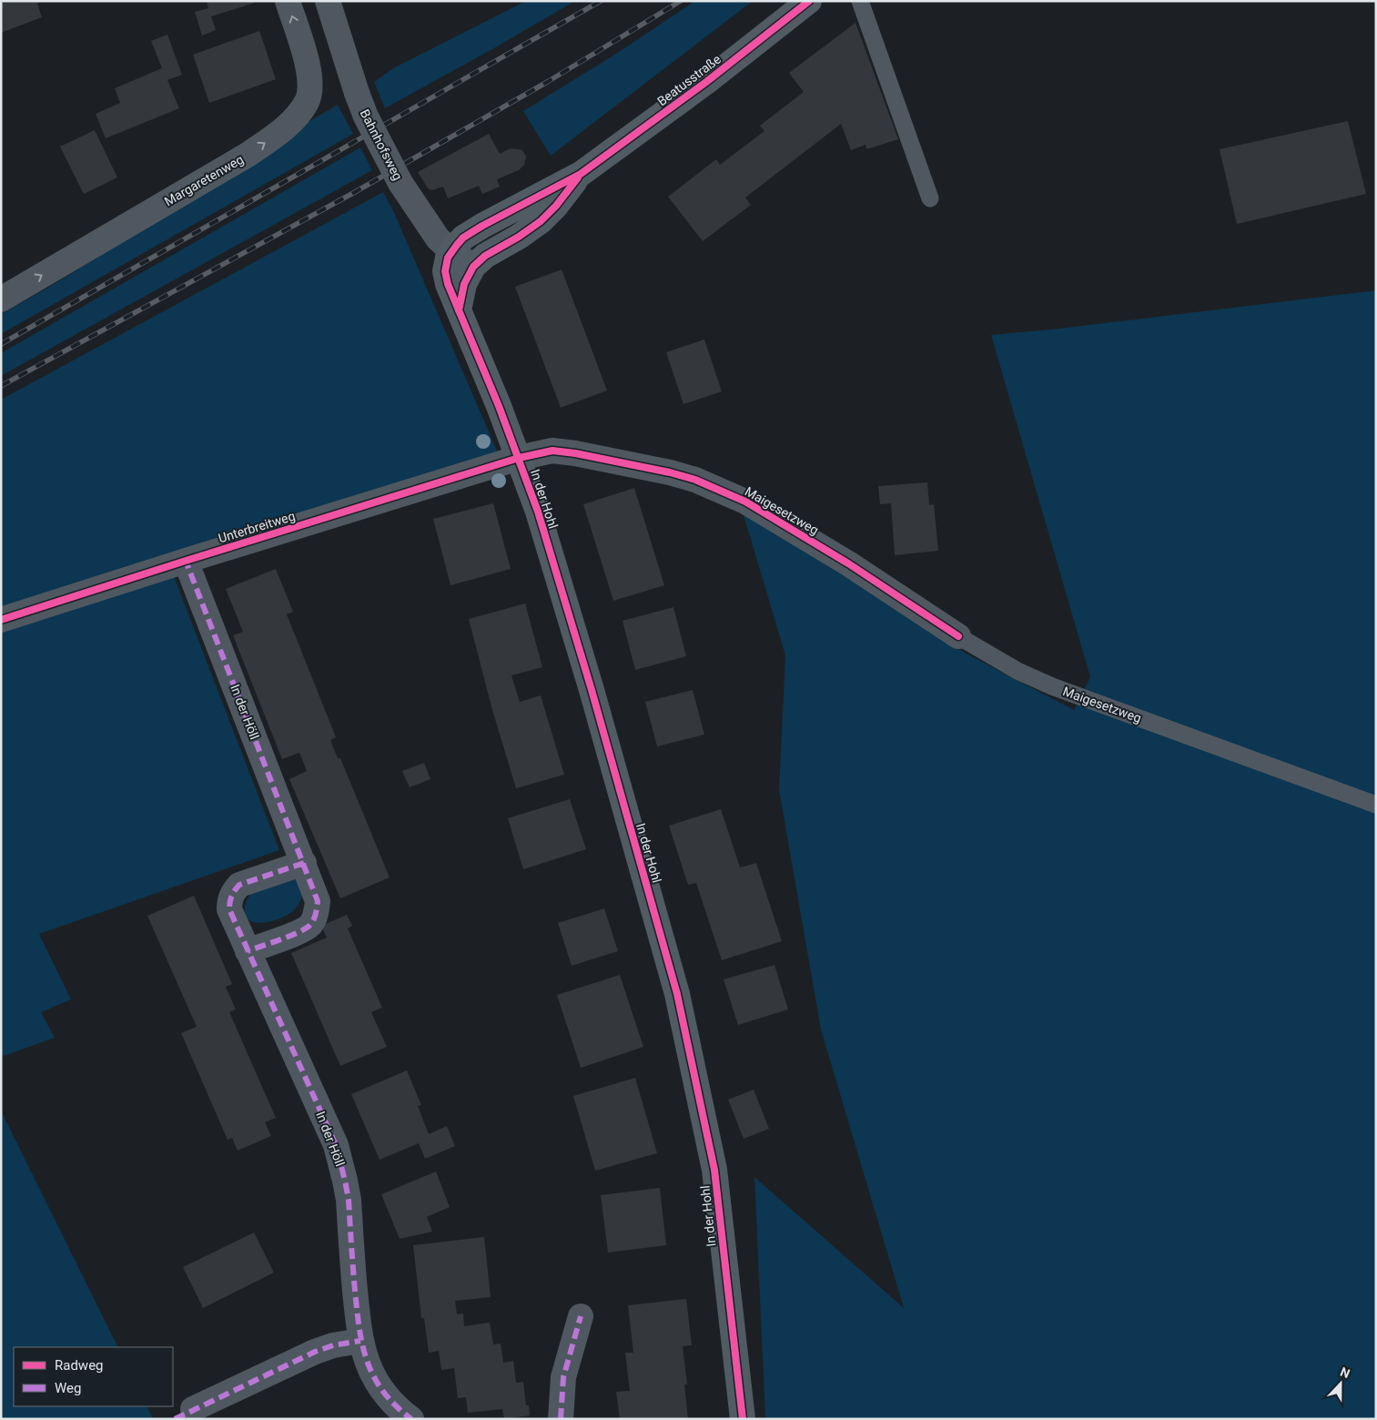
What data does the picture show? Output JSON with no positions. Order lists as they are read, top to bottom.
{
  "streets": {
    "street": [
      "Beatusstraße",
      "Bahnhofsweg",
      "Margaretenweg",
      "In der Hohl",
      "Maigesetzweg",
      "Unterbreitweg",
      "In der Höll"
    ]
  },
  "crossings": [
    ["Beatusstraße", "Bahnhofsweg"],
    ["Beatusstraße", "In der Hohl"],
    ["Bahnhofsweg", "In der Hohl"],
    ["In der Hohl", "Maigesetzweg"],
    ["In der Hohl", "Unterbreitweg"],
    ["Maigesetzweg", "Unterbreitweg"],
    ["Unterbreitweg", "In der Höll"]
  ],
  "one_way": ["Margaretenweg"],
  "legend": ["Radweg", "Weg"],
  "north": "top"
}
